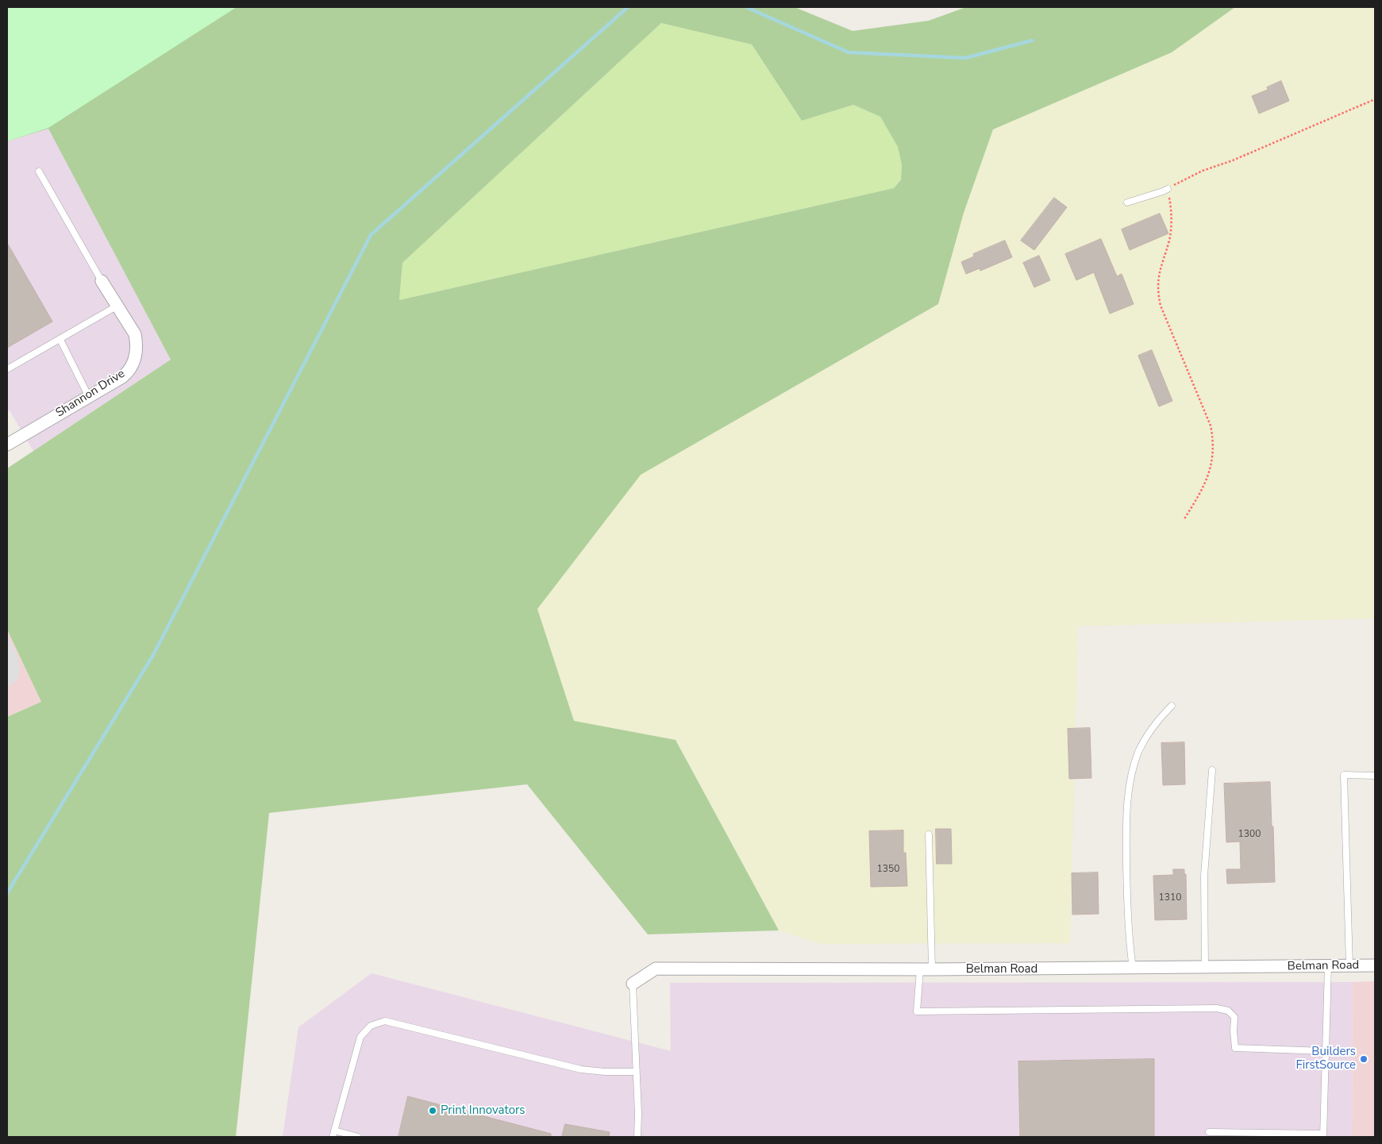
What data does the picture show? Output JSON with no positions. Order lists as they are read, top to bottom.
{
  "streets": {
    "street": ["Shannon Drive", "Belman Road"]
  },
  "places": ["Builders FirstSource", "Print Innovators"],
  "house_numbers": ["1300", "1350", "1310"]
}
